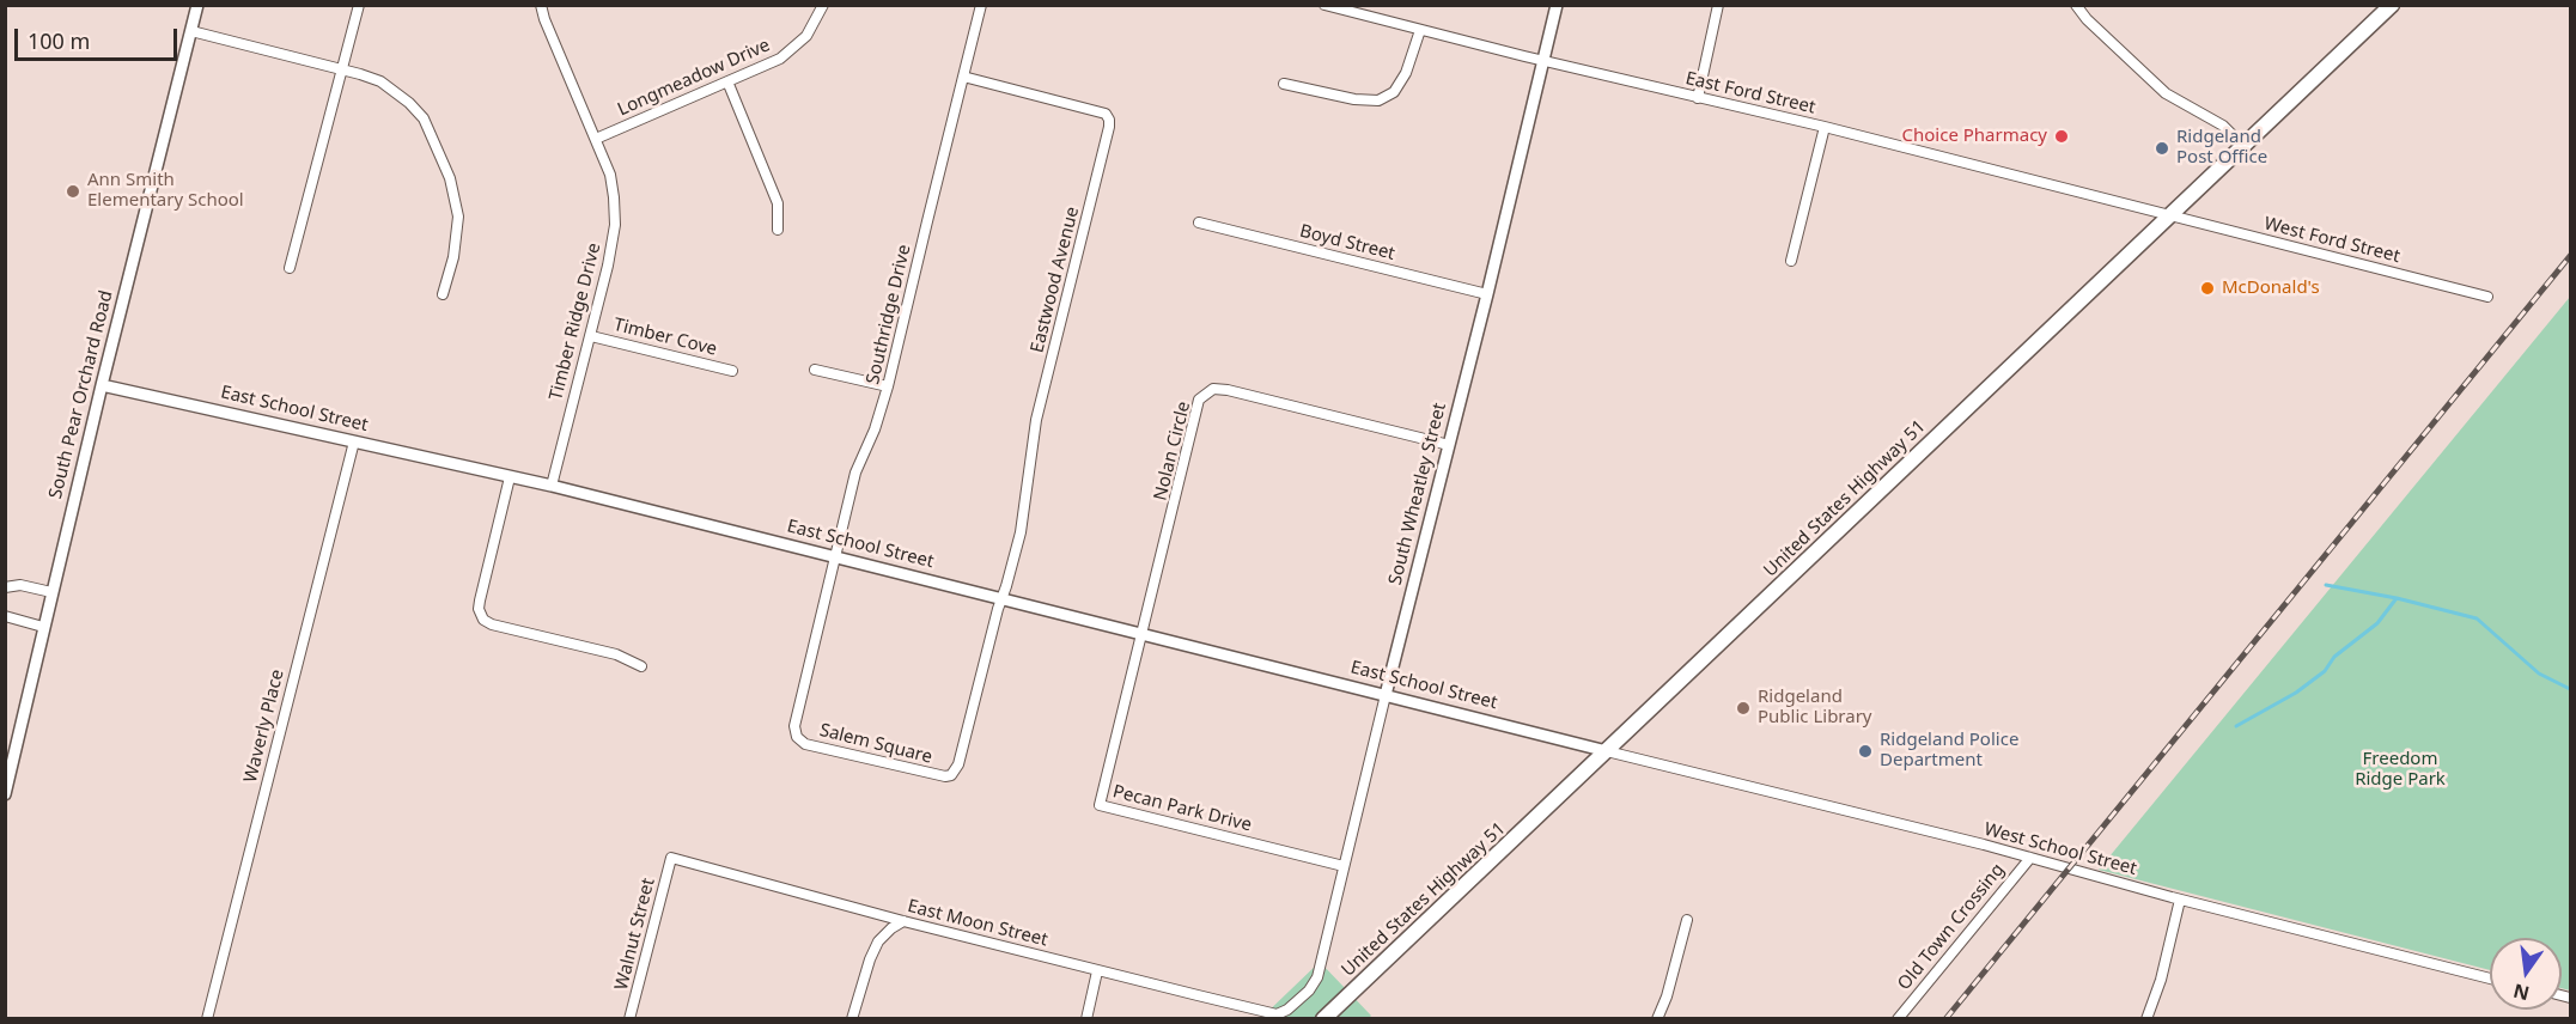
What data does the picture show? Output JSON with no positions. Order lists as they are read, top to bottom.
{
  "streets": {
    "main road": ["United States Highway 51"],
    "street": [
      "Longmeadow Drive",
      "East Ford Street",
      "West Ford Street",
      "Boyd Street",
      "Eastwood Avenue",
      "Southridge Drive",
      "Timber Ridge Drive",
      "Timber Cove",
      "South Pear Orchard Road",
      "East School Street",
      "Nolan Circle",
      "South Wheatley Street",
      "Waverly Place",
      "Salem Square",
      "Pecan Park Drive",
      "West School Street",
      "East Moon Street",
      "Old Town Crossing",
      "Walnut Street"
    ]
  },
  "crossings": [
    ["Longmeadow Drive", "Timber Ridge Drive"],
    ["East Ford Street", "West Ford Street"],
    ["East Ford Street", "South Wheatley Street"],
    ["East Ford Street", "United States Highway 51"],
    ["West Ford Street", "United States Highway 51"],
    ["Boyd Street", "South Wheatley Street"],
    ["Eastwood Avenue", "Southridge Drive"],
    ["Eastwood Avenue", "East School Street"],
    ["Eastwood Avenue", "Salem Square"],
    ["Southridge Drive", "East School Street"],
    ["Southridge Drive", "Salem Square"],
    ["Timber Ridge Drive", "Timber Cove"],
    ["Timber Ridge Drive", "East School Street"],
    ["South Pear Orchard Road", "East School Street"],
    ["East School Street", "Nolan Circle"],
    ["East School Street", "South Wheatley Street"],
    ["East School Street", "United States Highway 51"],
    ["East School Street", "Waverly Place"],
    ["East School Street", "Salem Square"],
    ["East School Street", "Pecan Park Drive"],
    ["East School Street", "West School Street"],
    ["Nolan Circle", "South Wheatley Street"],
    ["Nolan Circle", "Pecan Park Drive"],
    ["South Wheatley Street", "Pecan Park Drive"],
    ["South Wheatley Street", "East Moon Street"],
    ["United States Highway 51", "West School Street"],
    ["West School Street", "Old Town Crossing"],
    ["East Moon Street", "Walnut Street"]
  ],
  "parks": ["Freedom Ridge Park"],
  "places": [
    "Choice Pharmacy",
    "Ridgeland Post Office",
    "Ann Smith Elementary School",
    "McDonald's",
    "Ridgeland Public Library",
    "Ridgeland Police Department"
  ],
  "scale_bar": "100 m",
  "north": "bottom"
}
